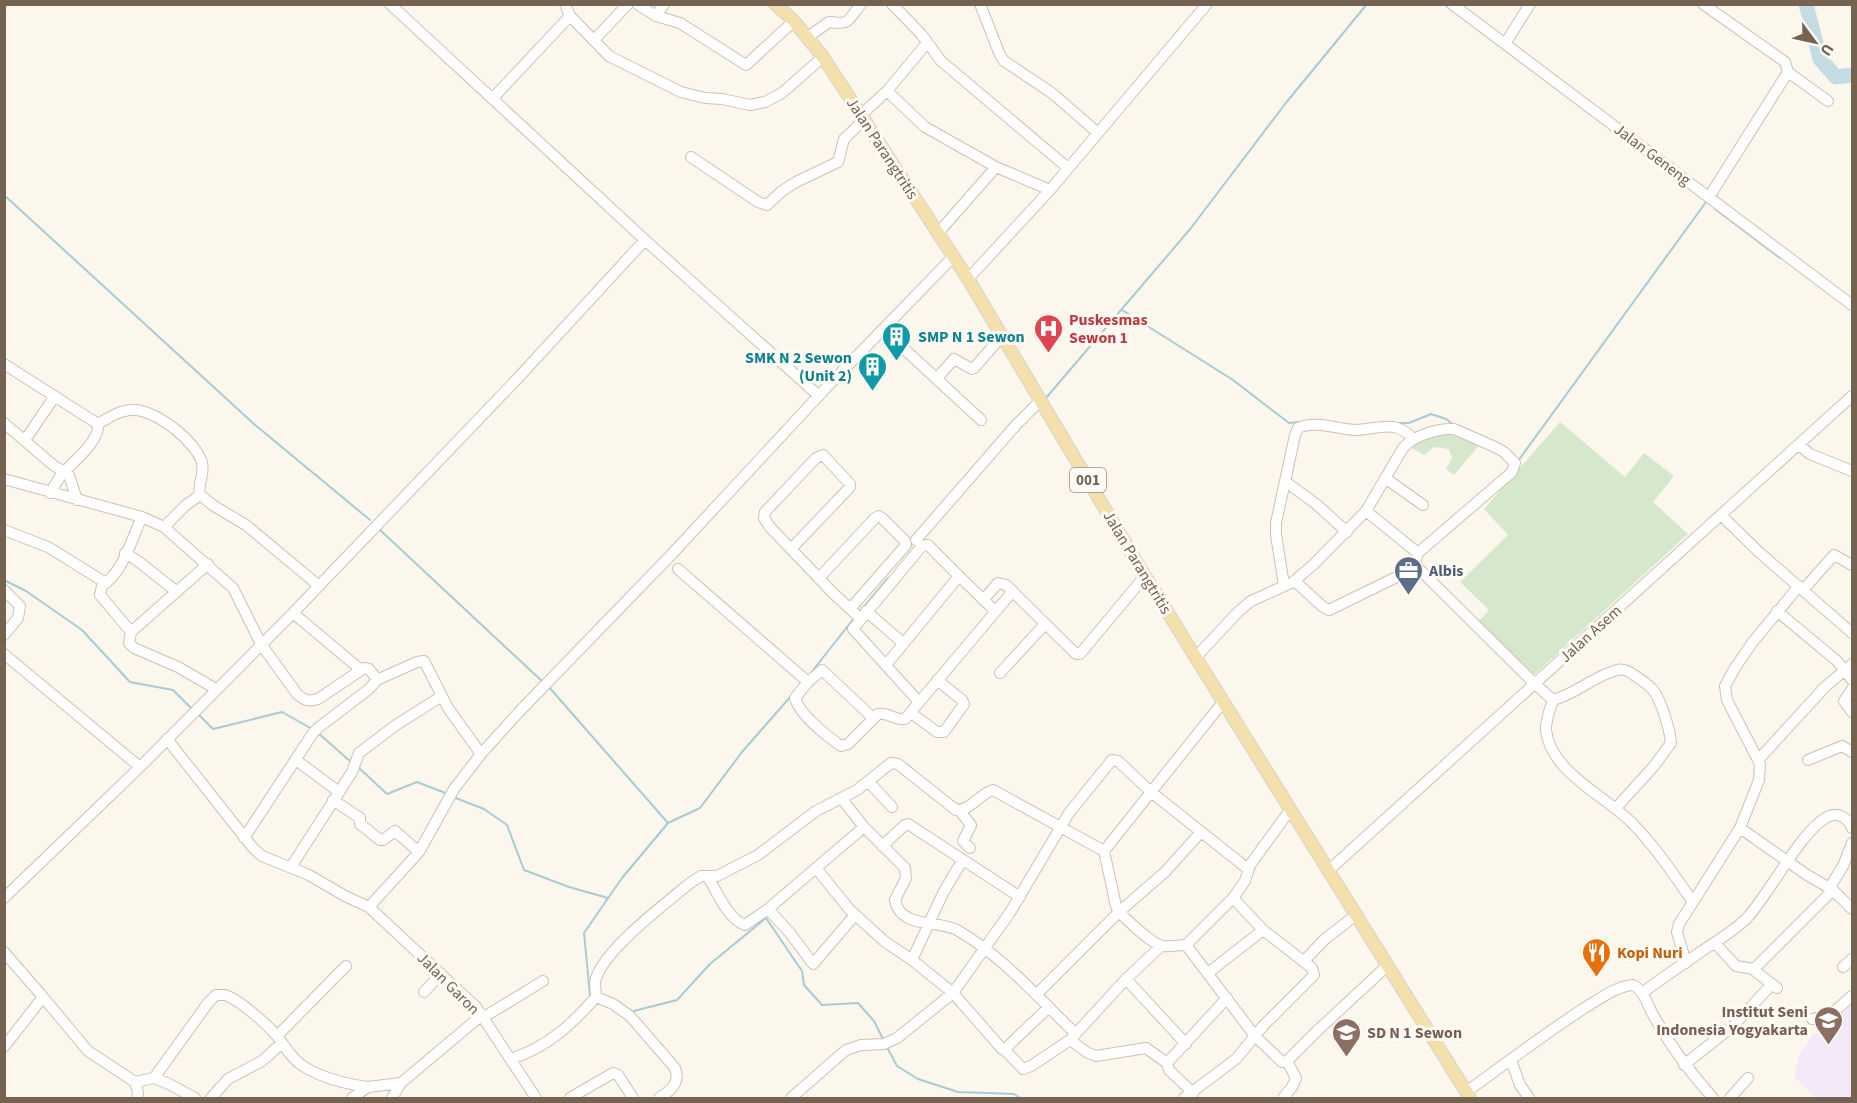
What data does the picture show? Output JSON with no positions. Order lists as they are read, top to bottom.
{
  "streets": {
    "main road": ["Jalan Parangtritis", "001"],
    "street": ["Jalan Geneng", "Jalan Asem", "Jalan Garon"]
  },
  "crossings": [
    ["Jalan Parangtritis", "Jalan Asem"]
  ],
  "places": {
    "hospital": ["Puskesmas Sewon 1"],
    "building": ["SMP N 1 Sewon", "SMK N 2 Sewon (Unit 2)"],
    "office": ["Albis"],
    "restaurant": ["Kopi Nuri"],
    "school or university": ["Institut Seni Indonesia Yogyakarta", "SD N 1 Sewon"]
  },
  "north": "bottom right"
}
